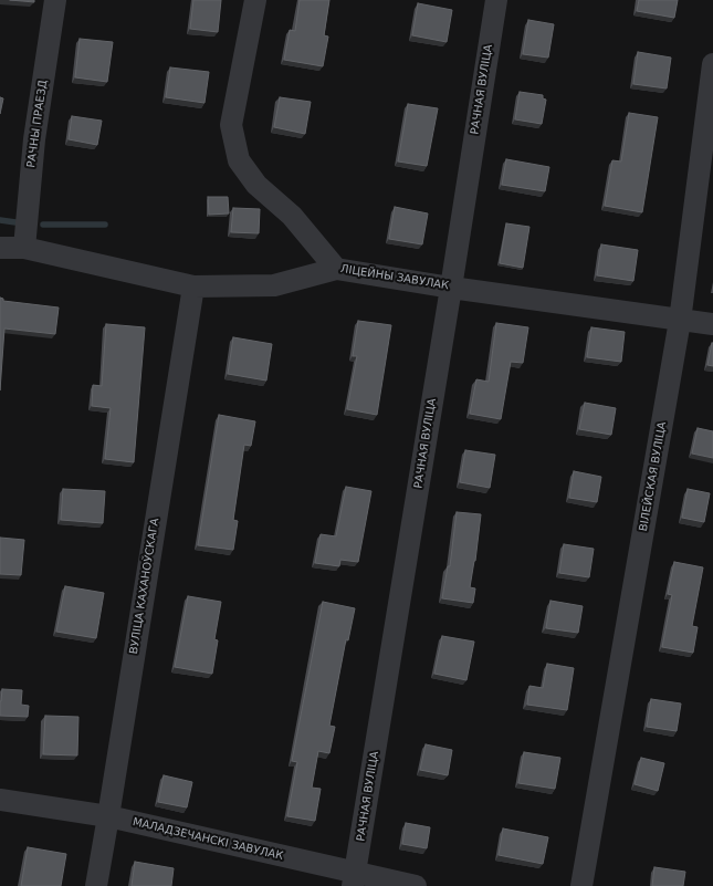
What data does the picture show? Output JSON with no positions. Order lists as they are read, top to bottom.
{
  "streets": {
    "street": [
      "РАЧНАЯ ВУЛІЦА",
      "РАЧНЫ ПРАЕЗД",
      "ЛІЦЕЙНЫ ЗАВУЛАК",
      "ВІЛЕЙСКАЯ ВУЛІЦА",
      "ВУЛІЦА КАХАНОЎСКАГА",
      "МАЛАДЗЕЧАНСКІ ЗАВУЛАК"
    ]
  },
  "crossings": [
    ["РАЧНАЯ ВУЛІЦА", "ЛІЦЕЙНЫ ЗАВУЛАК"],
    ["РАЧНАЯ ВУЛІЦА", "МАЛАДЗЕЧАНСКІ ЗАВУЛАК"],
    ["РАЧНЫ ПРАЕЗД", "ЛІЦЕЙНЫ ЗАВУЛАК"],
    ["ЛІЦЕЙНЫ ЗАВУЛАК", "ВІЛЕЙСКАЯ ВУЛІЦА"],
    ["ЛІЦЕЙНЫ ЗАВУЛАК", "ВУЛІЦА КАХАНОЎСКАГА"],
    ["ВУЛІЦА КАХАНОЎСКАГА", "МАЛАДЗЕЧАНСКІ ЗАВУЛАК"]
  ]
}
